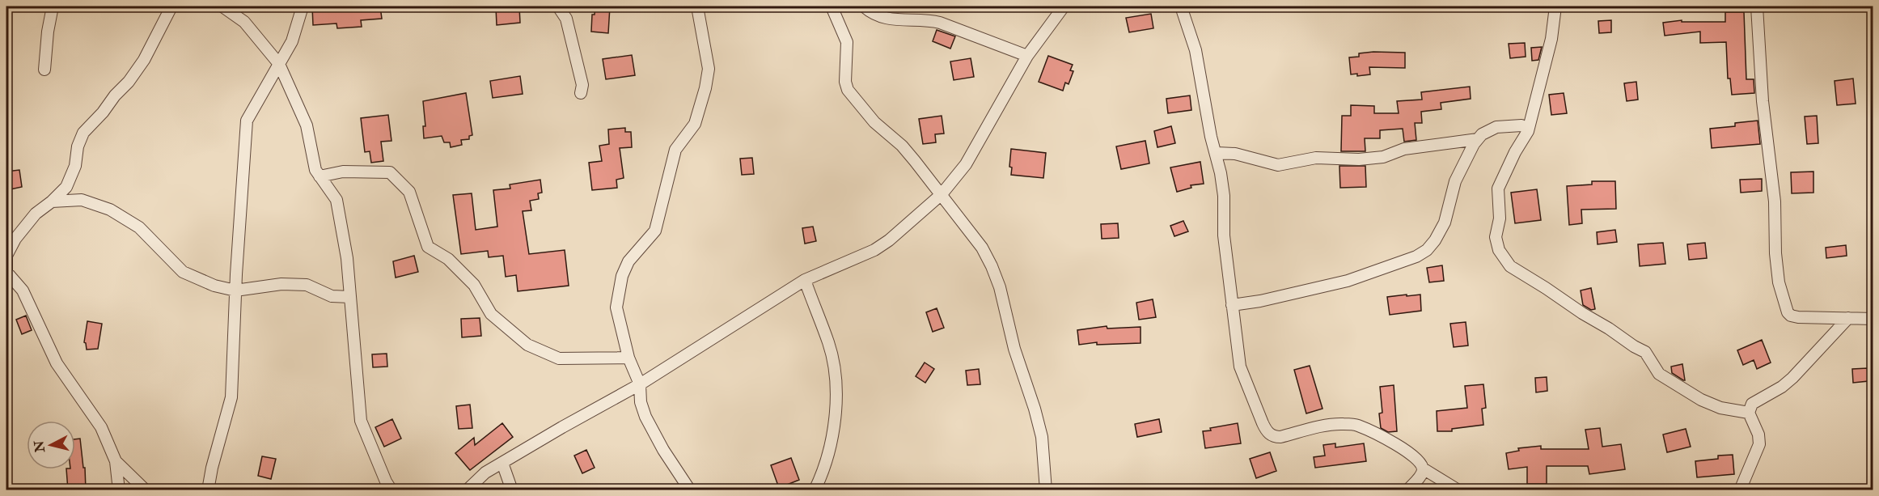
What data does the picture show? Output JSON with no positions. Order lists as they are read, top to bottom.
{
  "north": "left"
}
